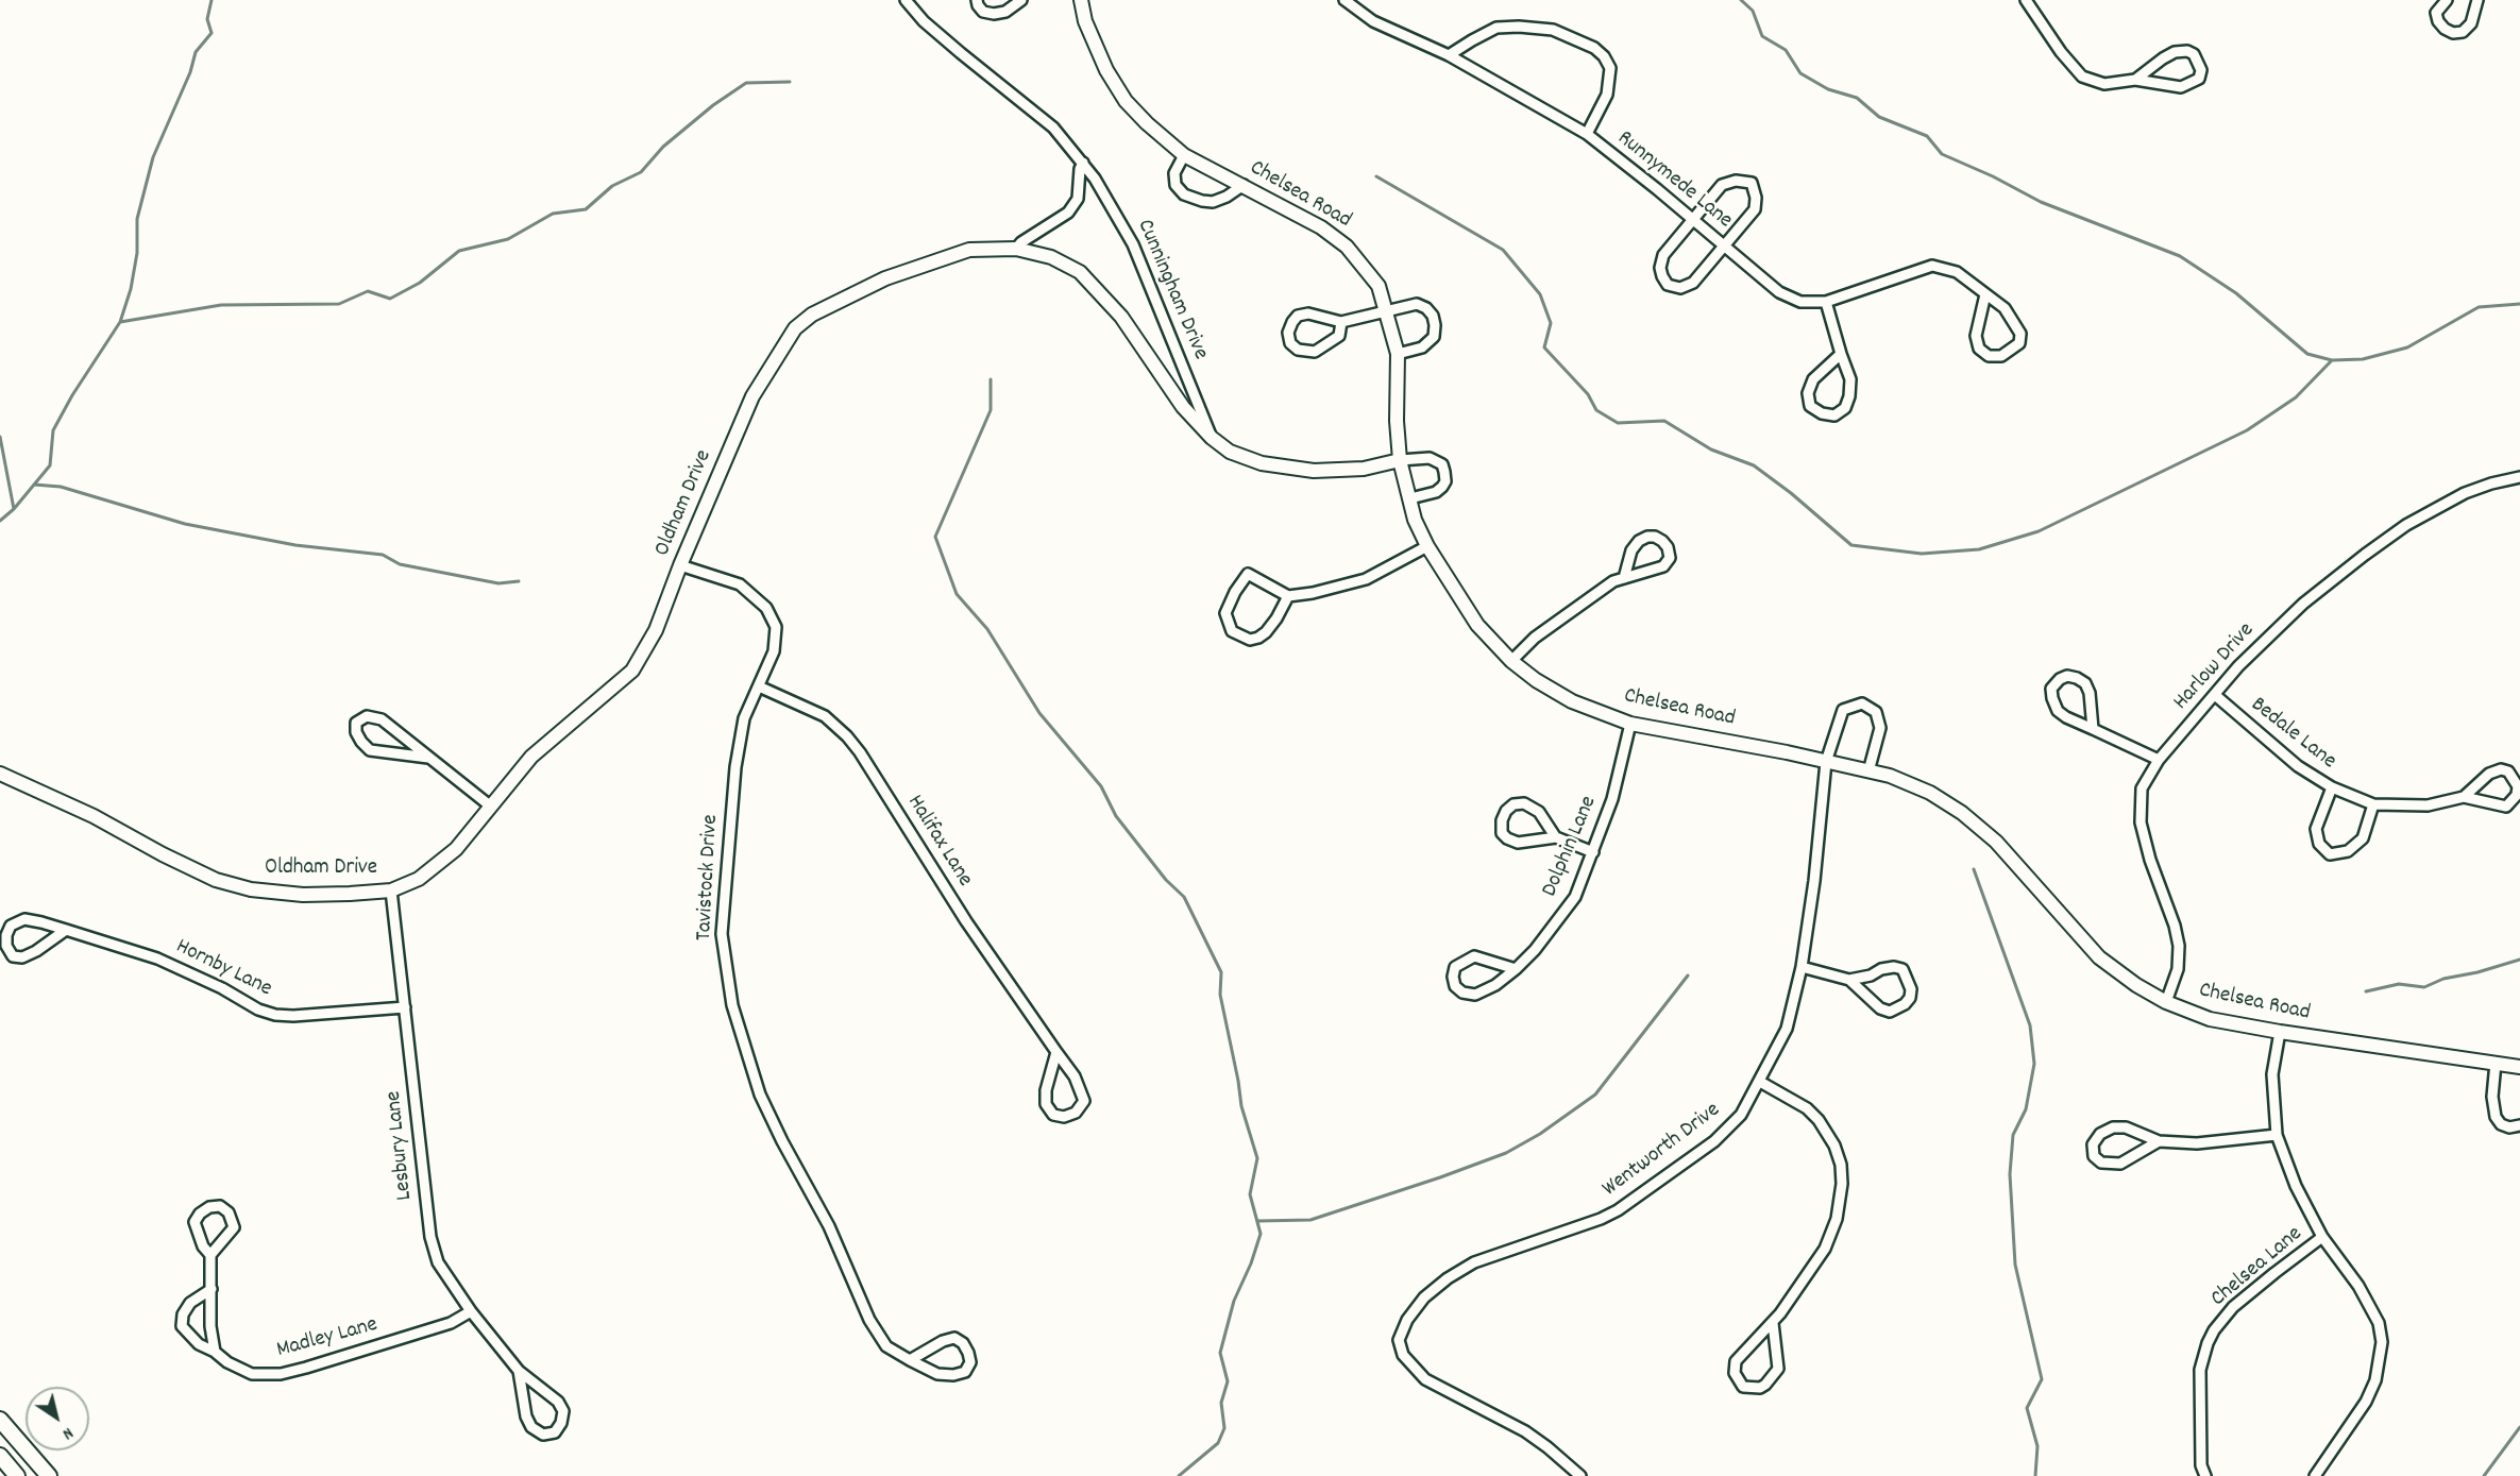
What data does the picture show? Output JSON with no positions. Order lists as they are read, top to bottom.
{
  "streets": {
    "street": [
      "Runnymede Lane",
      "Chelsea Road",
      "Cunningham Drive",
      "Oldham Drive",
      "Harlow Drive",
      "Bedale Lane",
      "Halifax Lane",
      "Dolphin Lane",
      "Tavistock Drive",
      "Hornby Lane",
      "Lesbury Lane",
      "Wentworth Drive",
      "Chelsea Lane",
      "Madley Lane"
    ]
  },
  "crossings": [
    ["Chelsea Road", "Oldham Drive"],
    ["Chelsea Road", "Harlow Drive"],
    ["Chelsea Road", "Dolphin Lane"],
    ["Chelsea Road", "Wentworth Drive"],
    ["Chelsea Road", "Chelsea Lane"],
    ["Cunningham Drive", "Oldham Drive"],
    ["Oldham Drive", "Tavistock Drive"],
    ["Oldham Drive", "Lesbury Lane"],
    ["Harlow Drive", "Bedale Lane"],
    ["Halifax Lane", "Tavistock Drive"],
    ["Hornby Lane", "Lesbury Lane"],
    ["Lesbury Lane", "Madley Lane"]
  ],
  "north": "bottom right"
}
